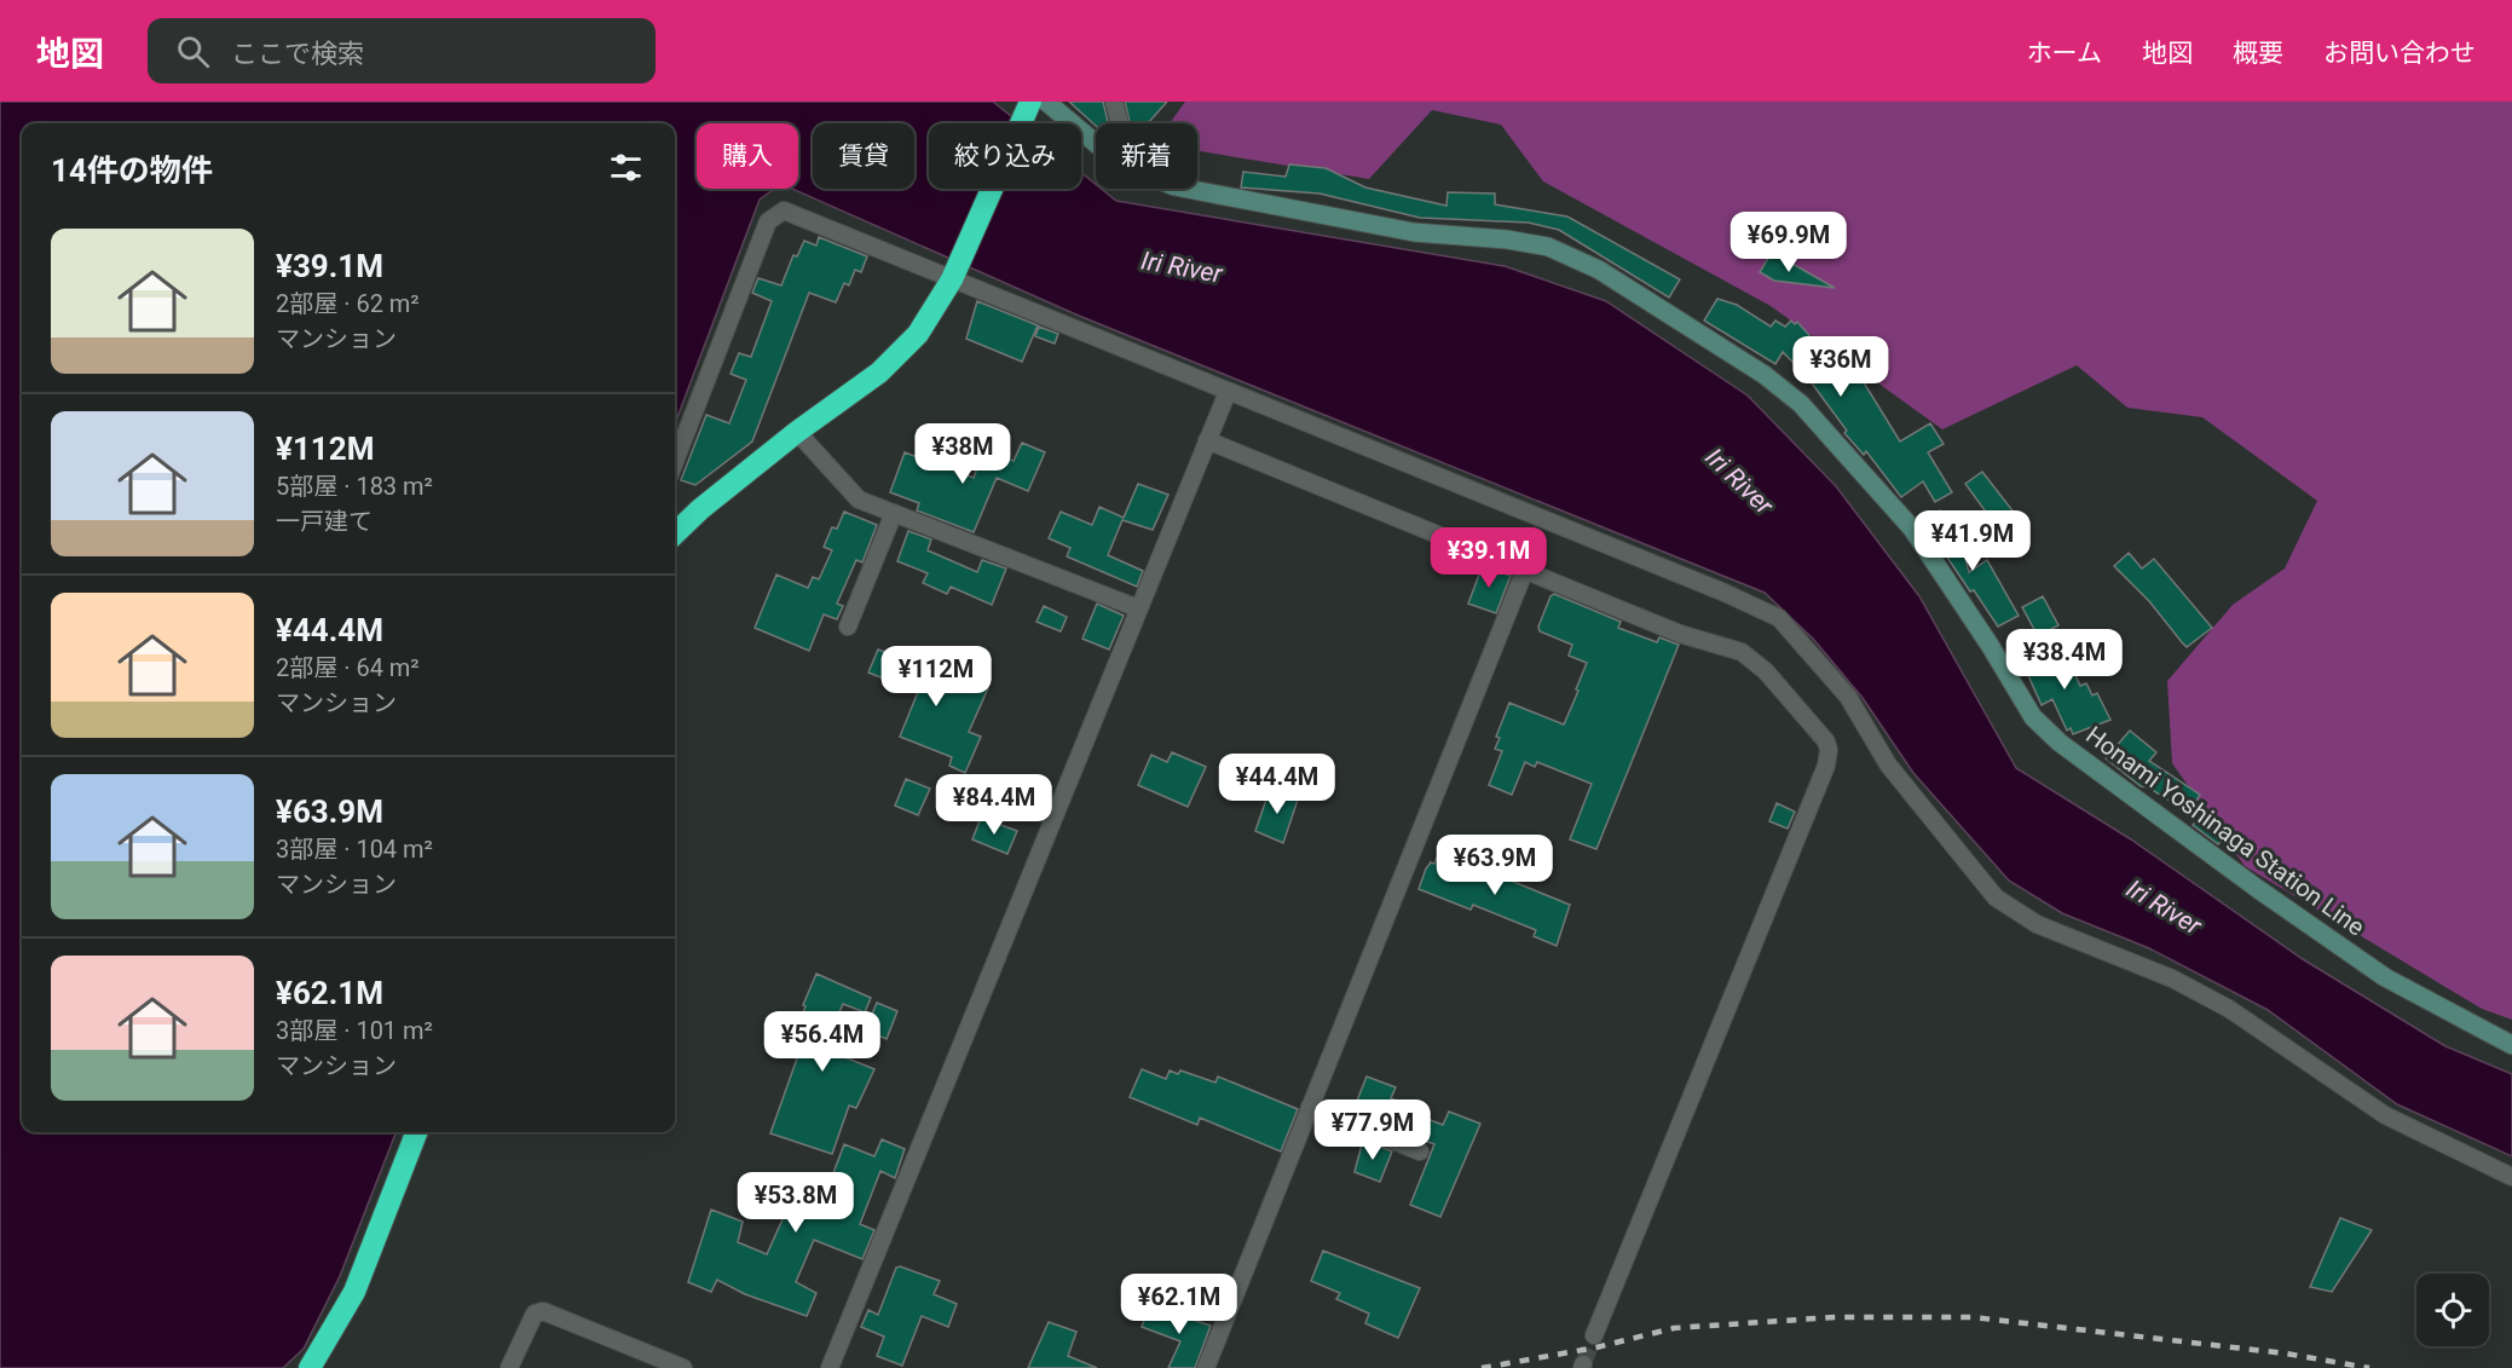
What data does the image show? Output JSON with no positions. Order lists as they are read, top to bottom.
{
  "streets": {
    "main road": ["Honami Yoshinaga Station Line"]
  },
  "water": ["Iri River"],
  "page": {
    "header": "地図",
    "search": "ここで検索",
    "nav": [
      "ホーム",
      "地図",
      "概要",
      "お問い合わせ"
    ],
    "chip": [
      "購入",
      "賃貸",
      "絞り込み",
      "新着"
    ],
    "heading": "14件の物件",
    "list": [
      {
        "name": "¥39.1M",
        "note": "2部屋 · 62 m² · マンション"
      },
      {
        "name": "¥112M",
        "note": "5部屋 · 183 m² · 一戸建て"
      },
      {
        "name": "¥44.4M",
        "note": "2部屋 · 64 m² · マンション"
      },
      {
        "name": "¥63.9M",
        "note": "3部屋 · 104 m² · マンション"
      },
      {
        "name": "¥62.1M",
        "note": "3部屋 · 101 m² · マンション"
      }
    ],
    "price": [
      "¥69.9M",
      "¥36M",
      "¥38M",
      "¥41.9M",
      "¥39.1M",
      "¥38.4M",
      "¥112M",
      "¥44.4M",
      "¥84.4M",
      "¥63.9M",
      "¥56.4M",
      "¥77.9M",
      "¥53.8M",
      "¥62.1M"
    ]
  }
}
